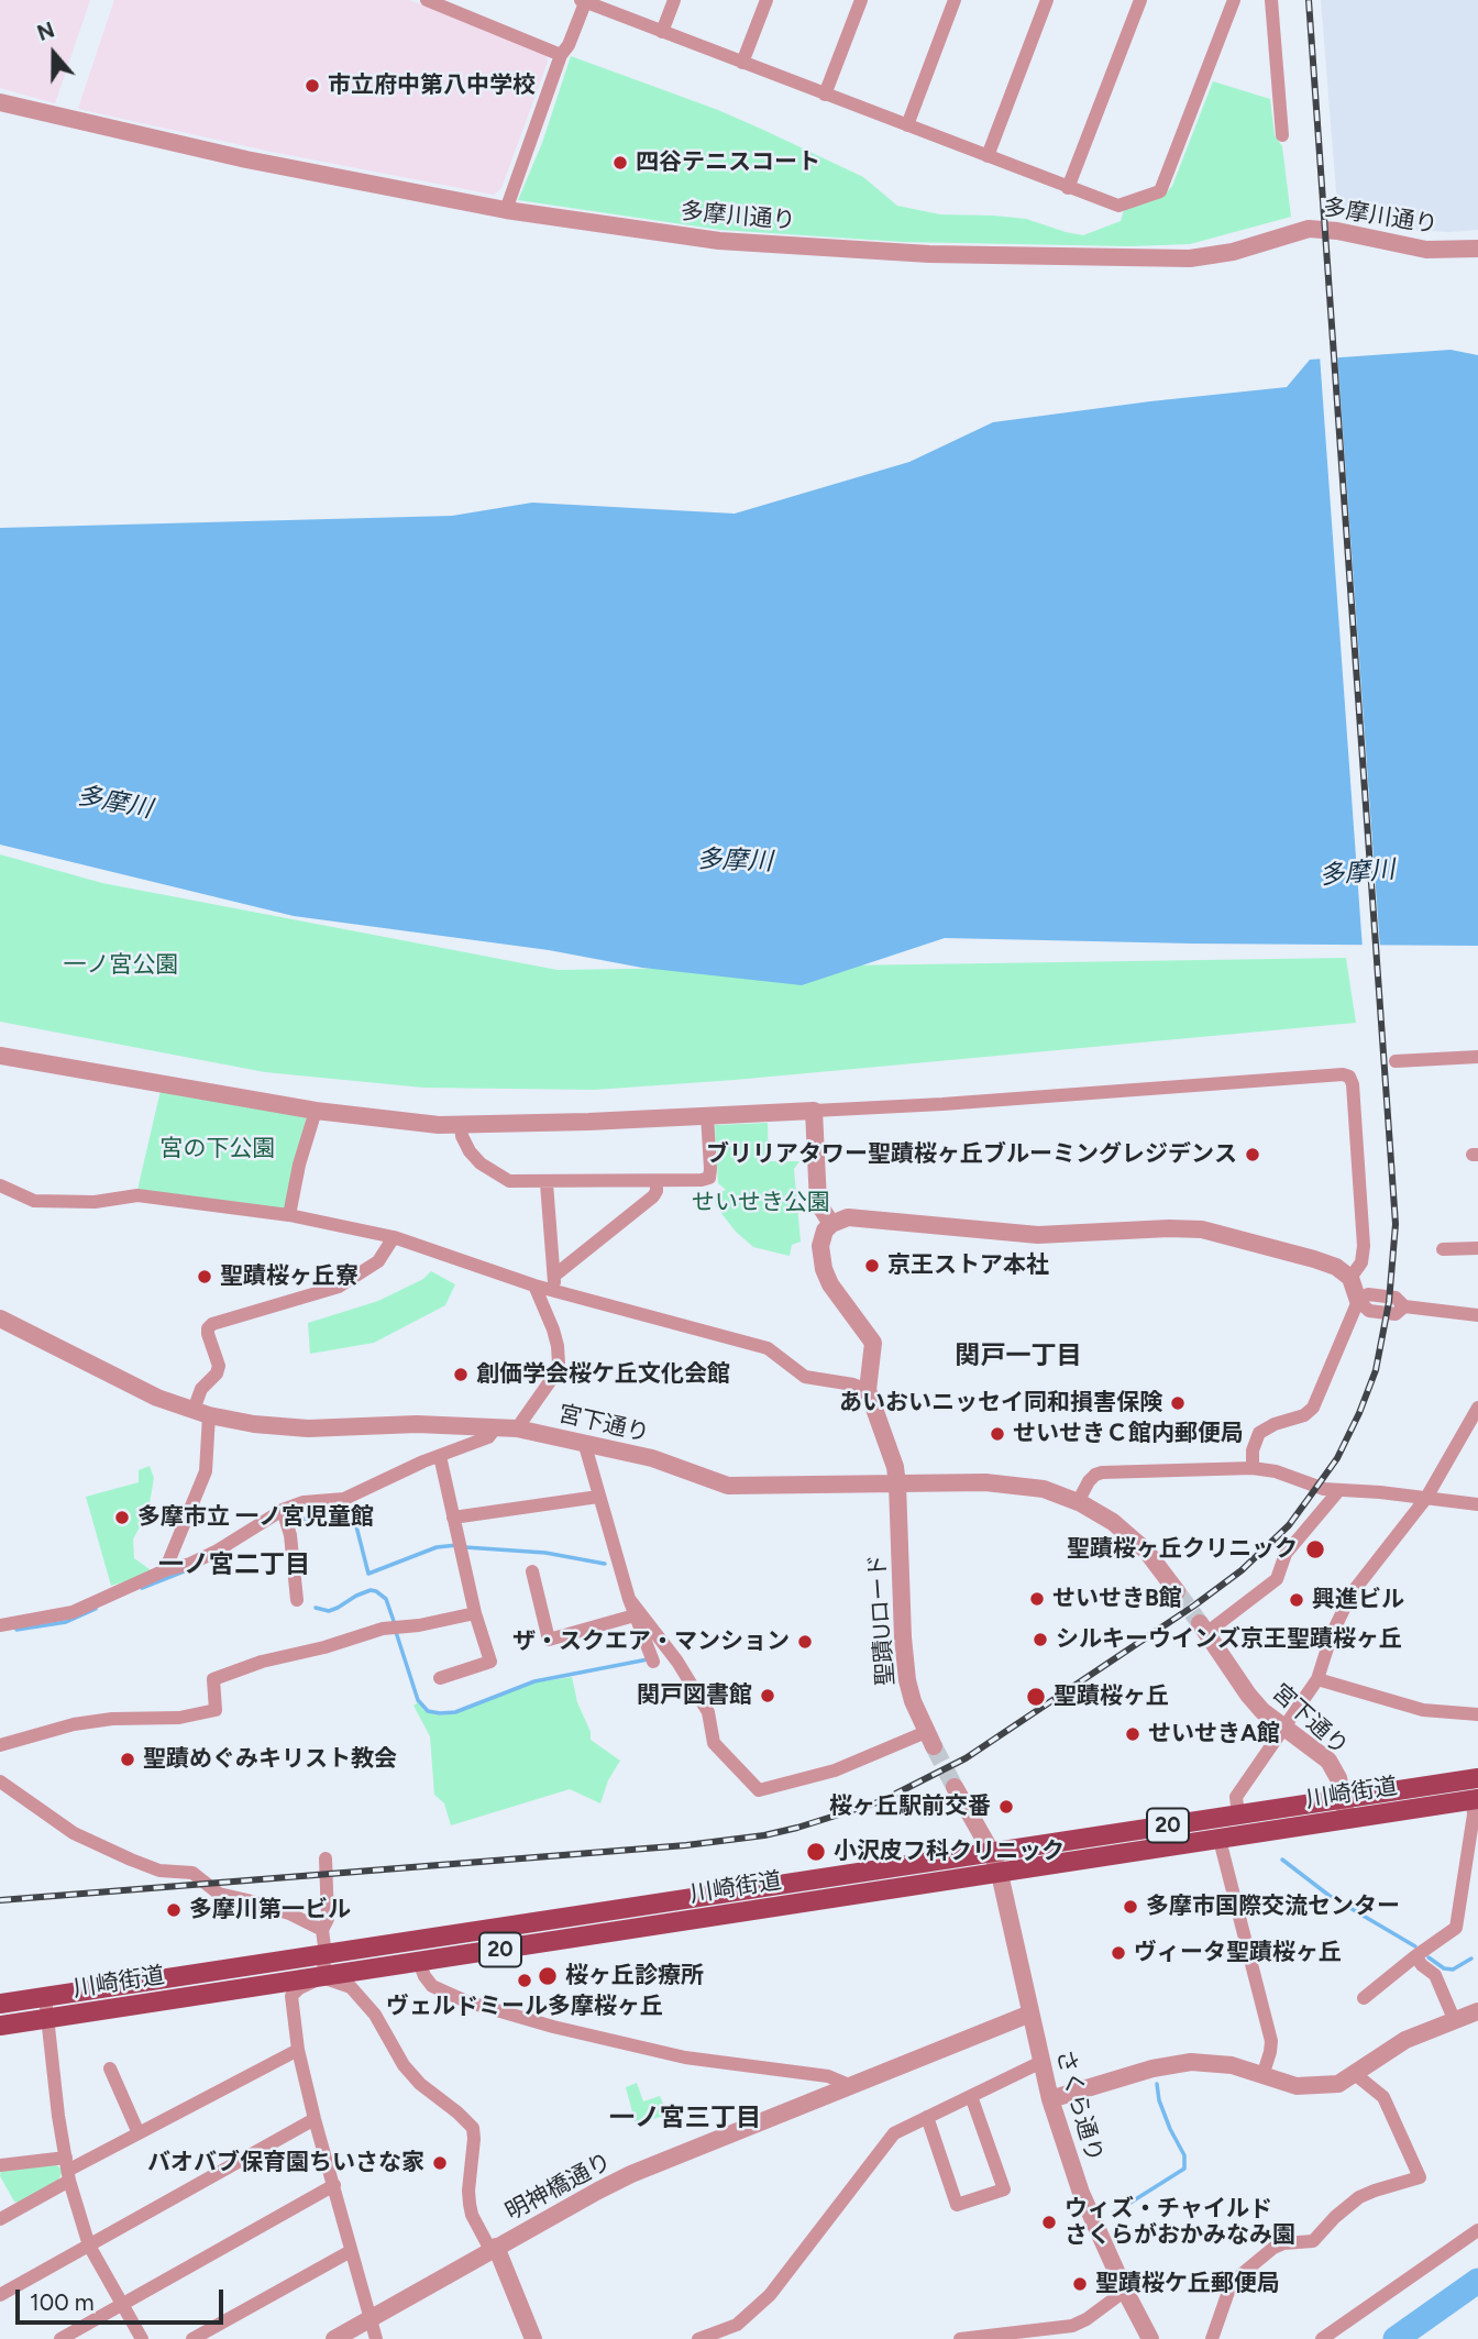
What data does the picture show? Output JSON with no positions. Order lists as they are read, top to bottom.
{
  "streets": {
    "main road": ["川崎街道", "20"],
    "street": [
      "多摩川通り",
      "宮下通り",
      "聖蹟Uロード",
      "さくら通り",
      "明神橋通り"
    ]
  },
  "crossings": [
    ["宮下通り", "聖蹟Uロード"],
    ["宮下通り", "川崎街道"],
    ["川崎街道", "さくら通り"],
    ["さくら通り", "明神橋通り"]
  ],
  "districts": ["関戸一丁目", "一ノ宮二丁目", "一ノ宮三丁目"],
  "water": ["多摩川"],
  "parks": ["一ノ宮公園", "宮の下公園", "せいせき公園"],
  "places": [
    "市立府中第八中学校",
    "四谷テニスコート",
    "ブリリアタワー聖蹟桜ヶ丘ブルーミングレジデンス",
    "京王ストア本社",
    "聖蹟桜ヶ丘寮",
    "創価学会桜ケ丘文化会館",
    "あいおいニッセイ同和損害保険",
    "せいせきＣ館内郵便局",
    "多摩市立 一ノ宮児童館",
    "聖蹟桜ヶ丘クリニック",
    "せいせきB館",
    "興進ビル",
    "シルキーウインズ京王聖蹟桜ヶ丘",
    "ザ・スクエア・マンション",
    "関戸図書館",
    "聖蹟桜ヶ丘",
    "せいせきA館",
    "聖蹟めぐみキリスト教会",
    "桜ヶ丘駅前交番",
    "小沢皮フ科クリニック",
    "多摩市国際交流センター",
    "多摩川第一ビル",
    "ヴィータ聖蹟桜ヶ丘",
    "桜ヶ丘診療所",
    "ヴェルドミール多摩桜ヶ丘",
    "バオバブ保育園ちいさな家",
    "ウィズ・チャイルド さくらがおかみなみ園",
    "聖蹟桜ケ丘郵便局"
  ],
  "scale_bar": "100 m",
  "north": "top"
}
